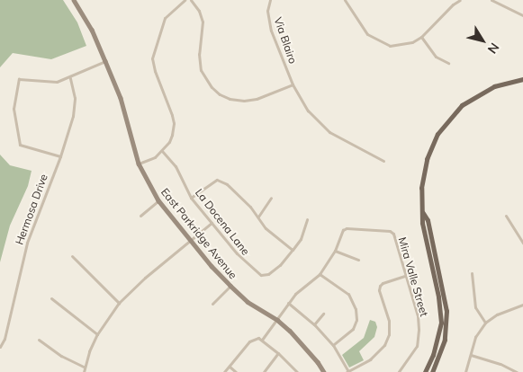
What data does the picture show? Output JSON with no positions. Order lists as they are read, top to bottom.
{
  "streets": {
    "main road": ["East Parkridge Avenue"],
    "street": [
      "Via Blairo",
      "Hermosa Drive",
      "La Docena Lane",
      "Mira Valle Street"
    ]
  },
  "north": "bottom right"
}
